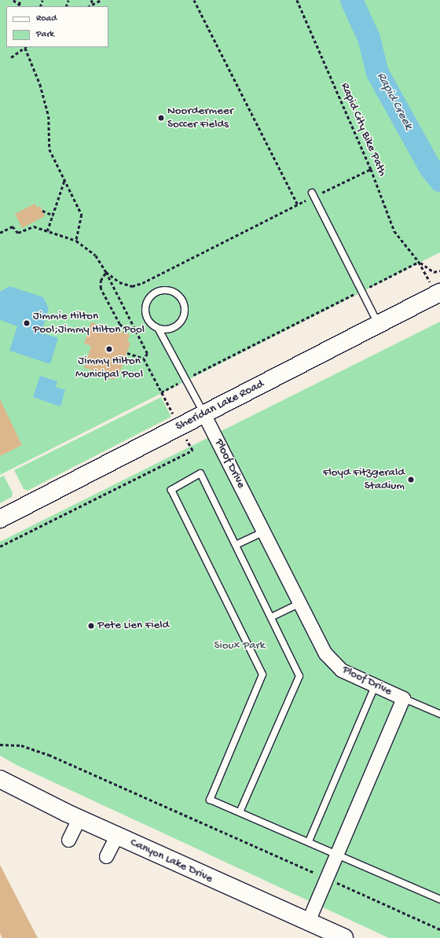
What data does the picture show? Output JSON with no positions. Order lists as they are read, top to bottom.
{
  "streets": {
    "street": ["Sheridan Lake Road", "Ploof Drive", "Canyon Lake Drive"],
    "path": ["Rapid City Bike Path"]
  },
  "crossings": [
    ["Sheridan Lake Road", "Ploof Drive"],
    ["Ploof Drive", "Canyon Lake Drive"]
  ],
  "water": ["Rapid Creek"],
  "parks": ["Sioux Park"],
  "places": [
    "Noordermeer Soccer Fields",
    "Jimmie Hilton Pool;Jimmy Hilton Pool",
    "Jimmy Hilton Municipal Pool",
    "Floyd Fitzgerald Stadium",
    "Pete Lien Field"
  ],
  "legend": ["Road", "Park"]
}
